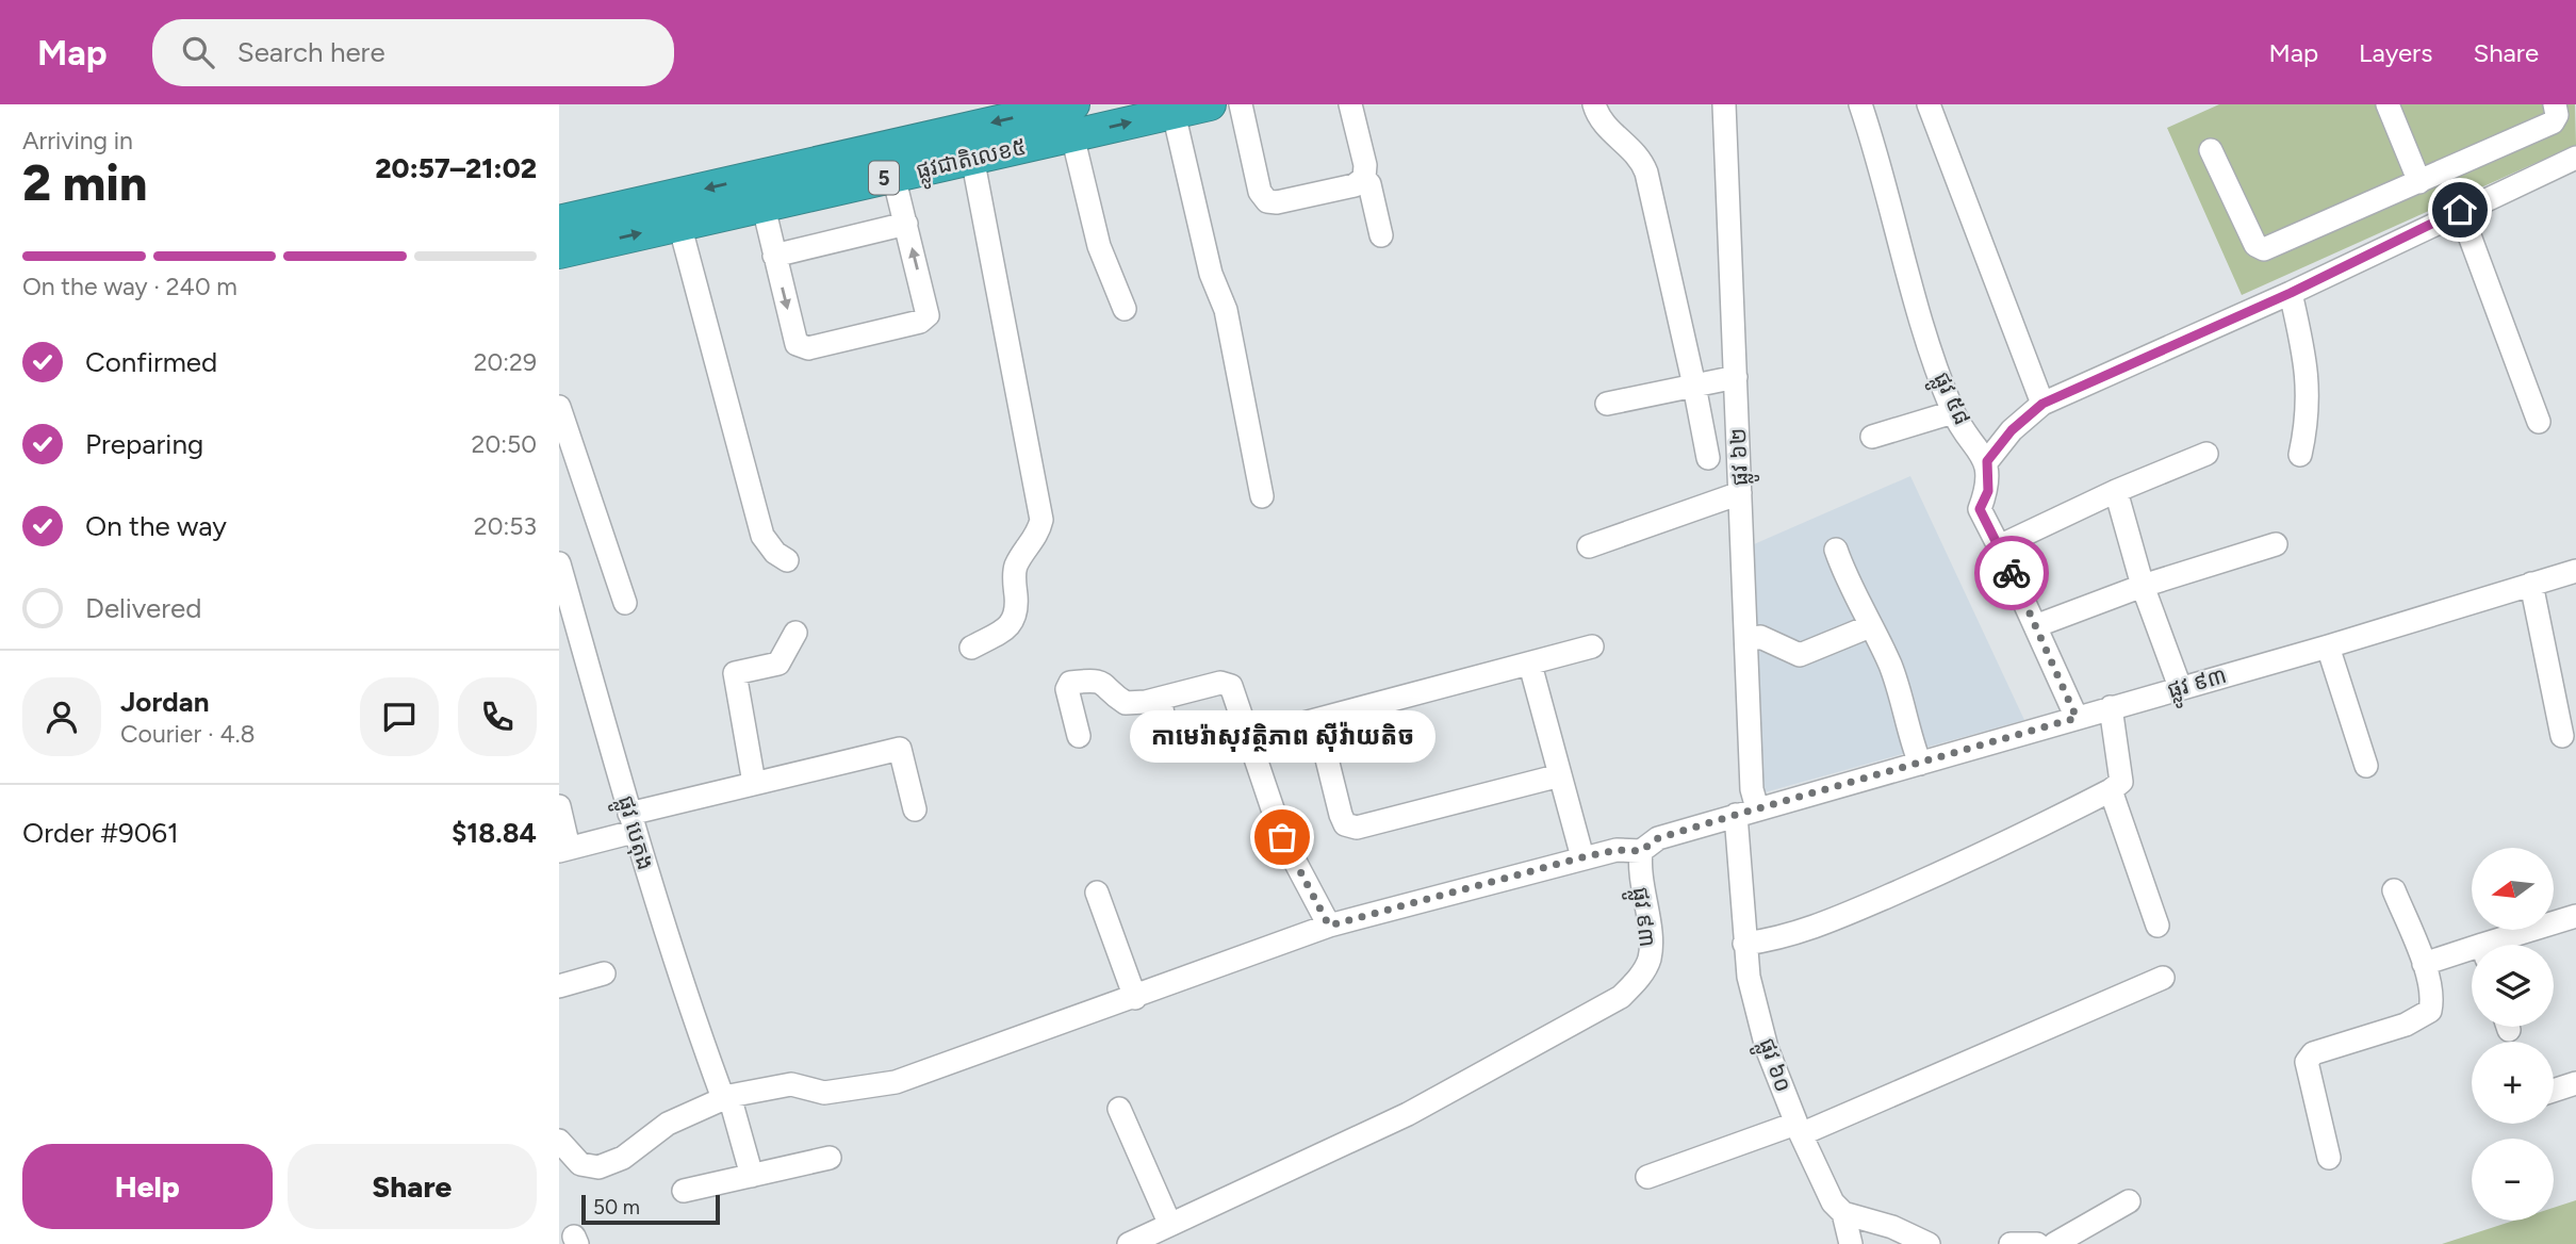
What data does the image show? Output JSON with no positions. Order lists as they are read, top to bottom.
{
  "streets": {
    "highway": ["ផ្លូវជាតិលេខ៥", "5"],
    "street": [
      "ផ្លូវ ៥៨",
      "ផ្លូវ ៦២",
      "ផ្លូវ ៩៣",
      "ផ្លូវ បេតុង",
      "ផ្លូវ ៦០"
    ]
  },
  "crossings": [
    ["ផ្លូវ ៦២", "ផ្លូវ ៩៣"],
    ["ផ្លូវ ៦២", "ផ្លូវ ៦០"],
    ["ផ្លូវ ៩៣", "ផ្លូវ ៦០"]
  ],
  "places": ["កាមេរ៉ាសុវត្ថិភាព ស៊ីវ៉ាយតិច"],
  "scale_bar": "50 m",
  "north": "left",
  "page": {
    "header": "Map",
    "search": "Search here",
    "nav": ["Map", "Layers", "Share"],
    "heading": ["2 min", "Arriving in", "20:57–21:02"],
    "panel": [
      "Jordan",
      "Courier · 4.8",
      "Order #9061",
      "$18.84"
    ],
    "bar": "On the way · 240 m",
    "list": [
      ["Confirmed", "20:29"],
      ["Preparing", "20:50"],
      ["On the way", "20:53"],
      "Delivered"
    ],
    "bubble": "កាមេរ៉ាសុវត្ថិភាព ស៊ីវ៉ាយតិច",
    "map_buttons": ["+", "−"],
    "buttons": ["Help", "Share"],
    "scale": "50 m"
  }
}
